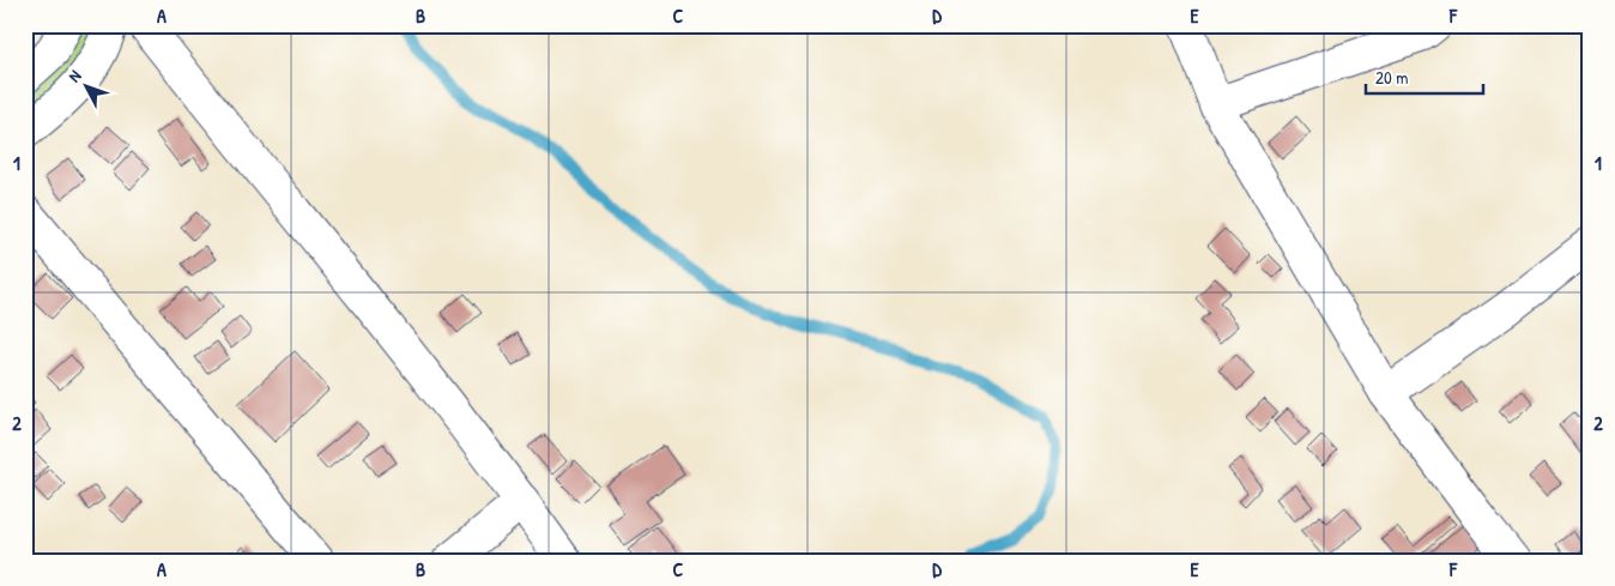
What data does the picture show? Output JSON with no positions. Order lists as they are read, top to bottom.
{
  "scale_bar": "20 m",
  "north": "top left",
  "grid": {
    "columns": [
      "A",
      "B",
      "C",
      "D",
      "E",
      "F"
    ],
    "rows": ["1", "2"]
  }
}
